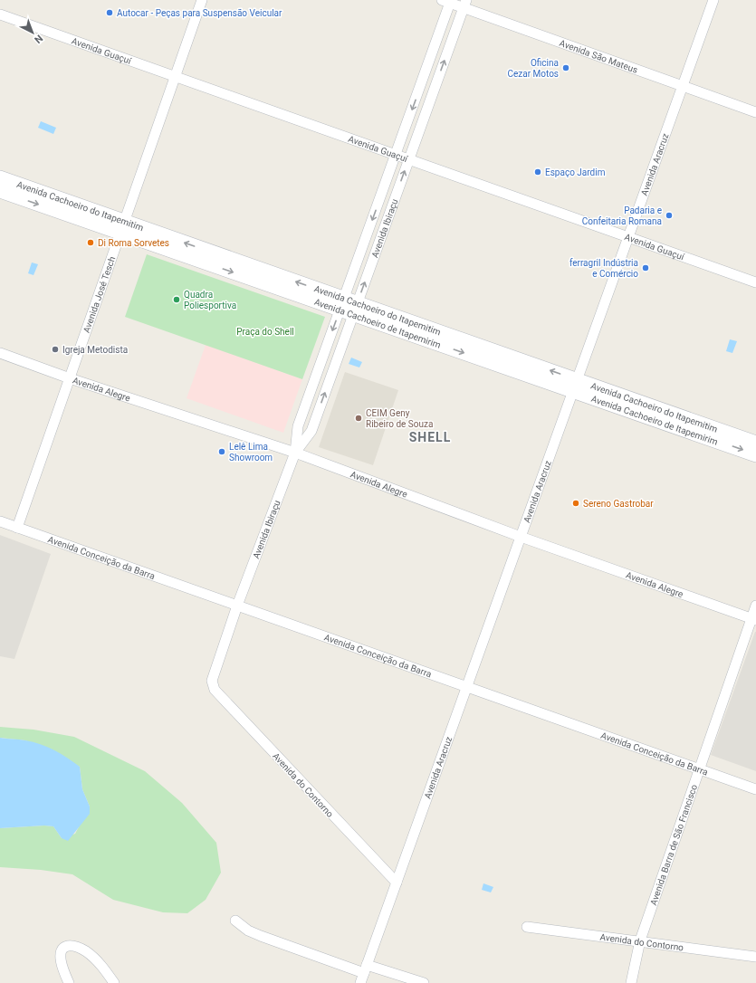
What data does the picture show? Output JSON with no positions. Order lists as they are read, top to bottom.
{
  "streets": {
    "street": [
      "Avenida Guaçuí",
      "Avenida São Mateus",
      "Avenida Aracruz",
      "Avenida Cachoeiro do Itapemitim",
      "Avenida Ibiraçu",
      "Avenida José Tesch",
      "Avenida Cachoeiro de Itapemirim",
      "Avenida Alegre",
      "Avenida Conceição da Barra",
      "Avenida do Contorno",
      "Avenida Barra de São Francisco"
    ]
  },
  "crossings": [
    ["Avenida Guaçuí", "Avenida Aracruz"],
    ["Avenida Guaçuí", "Avenida Ibiraçu"],
    ["Avenida Guaçuí", "Avenida José Tesch"],
    ["Avenida São Mateus", "Avenida Aracruz"],
    ["Avenida São Mateus", "Avenida Ibiraçu"],
    ["Avenida Aracruz", "Avenida Cachoeiro do Itapemitim"],
    ["Avenida Aracruz", "Avenida Cachoeiro de Itapemirim"],
    ["Avenida Aracruz", "Avenida Alegre"],
    ["Avenida Aracruz", "Avenida Conceição da Barra"],
    ["Avenida Aracruz", "Avenida do Contorno"],
    ["Avenida Cachoeiro do Itapemitim", "Avenida José Tesch"],
    ["Avenida Cachoeiro do Itapemitim", "Avenida Cachoeiro de Itapemirim"],
    ["Avenida Ibiraçu", "Avenida Cachoeiro de Itapemirim"],
    ["Avenida Ibiraçu", "Avenida Alegre"],
    ["Avenida Ibiraçu", "Avenida Conceição da Barra"],
    ["Avenida Ibiraçu", "Avenida do Contorno"],
    ["Avenida José Tesch", "Avenida Cachoeiro de Itapemirim"],
    ["Avenida José Tesch", "Avenida Alegre"],
    ["Avenida José Tesch", "Avenida Conceição da Barra"],
    ["Avenida Alegre", "Avenida Barra de São Francisco"],
    ["Avenida Conceição da Barra", "Avenida Barra de São Francisco"],
    ["Avenida do Contorno", "Avenida Barra de São Francisco"]
  ],
  "one_way": ["Avenida Cachoeiro de Itapemirim"],
  "districts": ["SHELL"],
  "parks": ["Praça do Shell"],
  "places": [
    "Autocar - Peças para Suspensão Veicular",
    "Oficina Cezar Motos",
    "Espaço Jardim",
    "Padaria e Confeitaria Romana",
    "Di Roma Sorvetes",
    "ferragril Indústria e Comércio",
    "Quadra Poliesportiva",
    "Igreja Metodista",
    "CEIM Geny Ribeiro de Souza",
    "Lelê Lima Showroom",
    "Sereno Gastrobar"
  ],
  "north": "bottom right"
}
